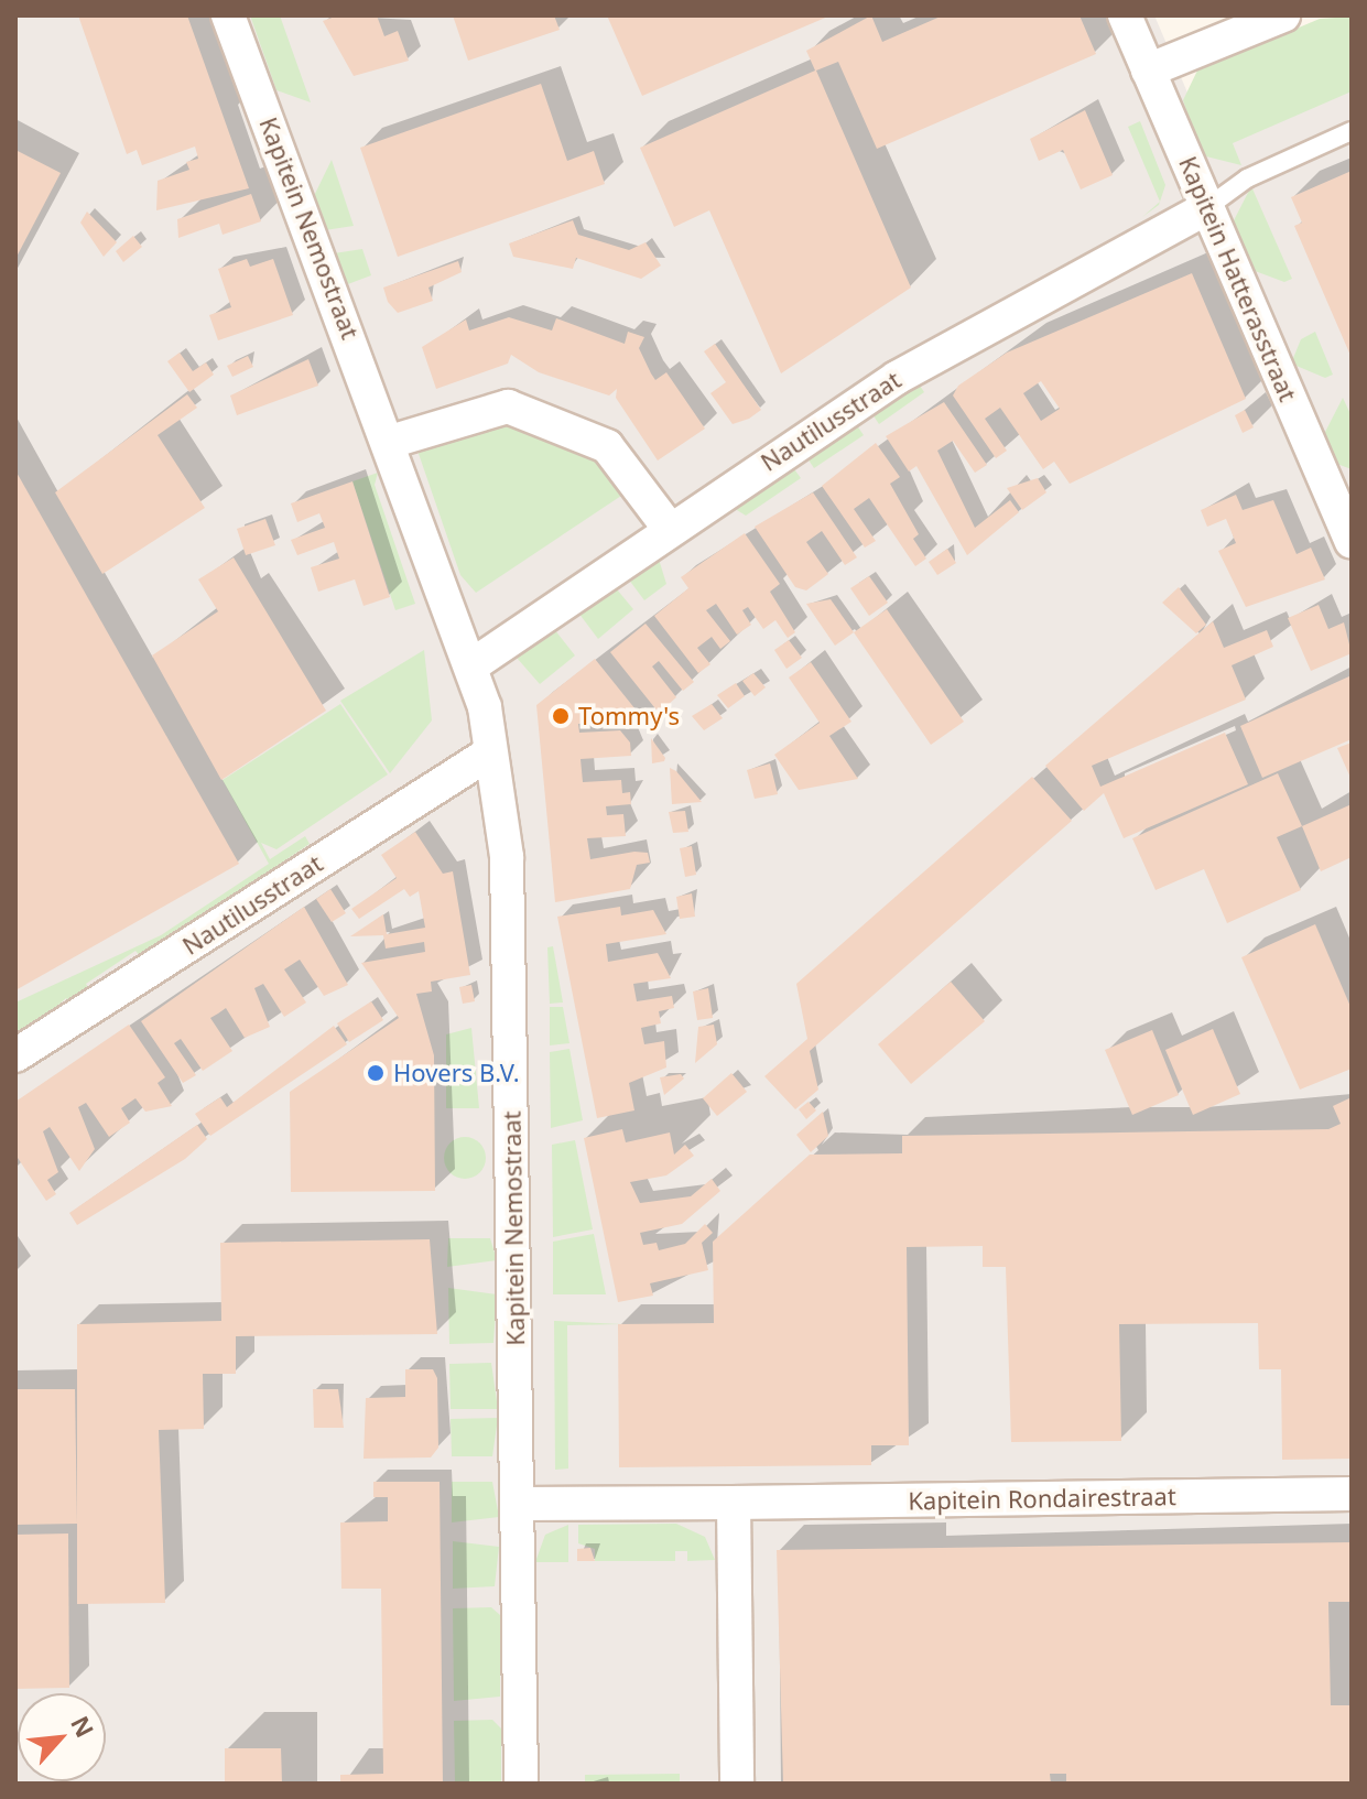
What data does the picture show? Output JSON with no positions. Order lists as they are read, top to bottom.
{
  "streets": {
    "street": [
      "Kapitein Nemostraat",
      "Kapitein Hatterasstraat",
      "Nautilusstraat",
      "Kapitein Rondairestraat"
    ]
  },
  "crossings": [
    ["Kapitein Nemostraat", "Nautilusstraat"],
    ["Kapitein Hatterasstraat", "Nautilusstraat"]
  ],
  "places": ["Tommy's", "Hovers B.V."],
  "north": "top right"
}
